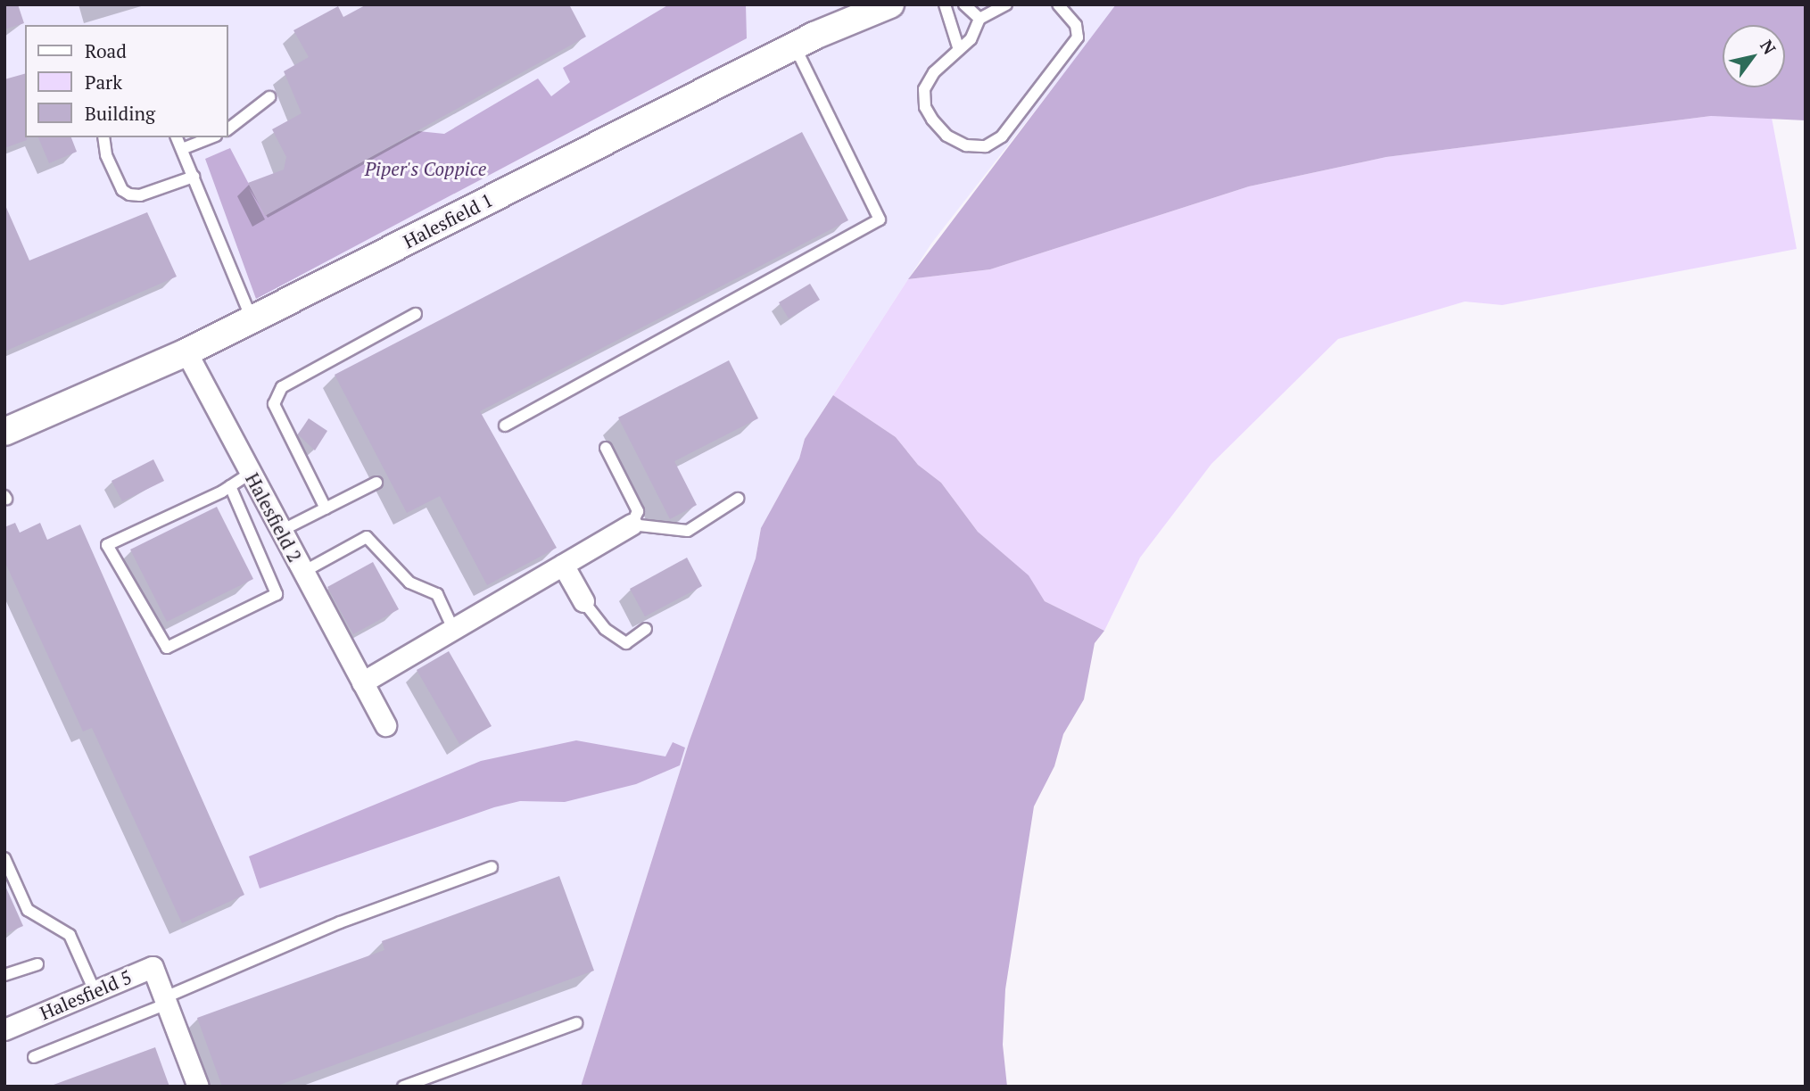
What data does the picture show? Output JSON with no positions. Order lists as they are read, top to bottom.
{
  "streets": {
    "street": ["Halesfield 1", "Halesfield 2", "Halesfield 5"]
  },
  "crossings": [
    ["Halesfield 1", "Halesfield 2"]
  ],
  "parks": ["Piper's Coppice"],
  "legend": ["Road", "Park", "Building"],
  "north": "top right"
}
